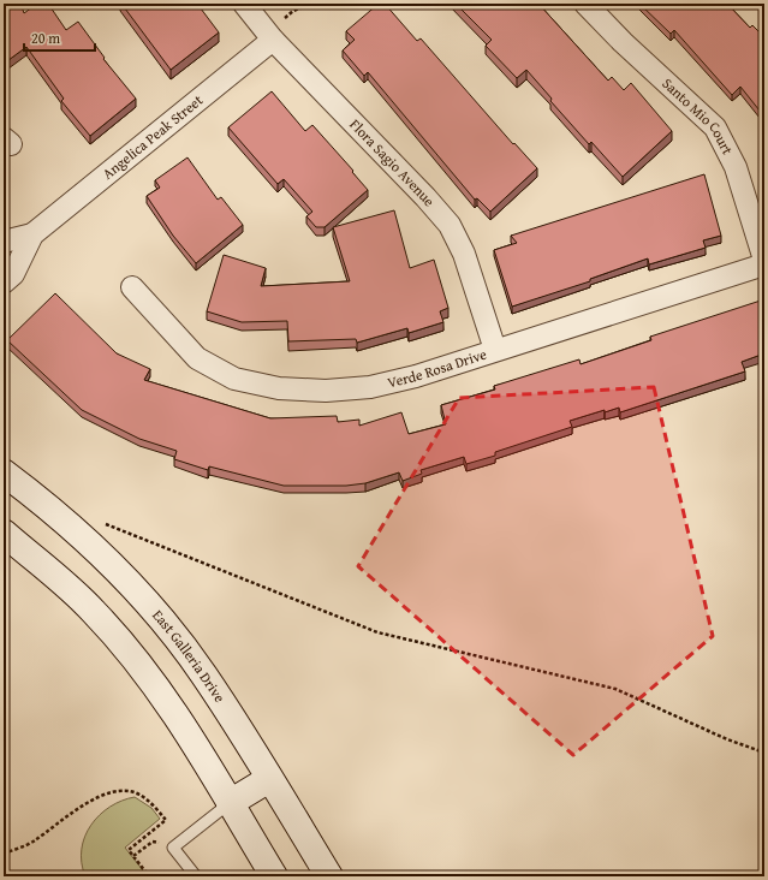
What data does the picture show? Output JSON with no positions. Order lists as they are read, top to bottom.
{
  "streets": {
    "main road": ["East Galleria Drive"],
    "street": [
      "Santo Mio Court",
      "Angelica Peak Street",
      "Flora Sagio Avenue",
      "Verde Rosa Drive"
    ]
  },
  "crossings": [
    ["Angelica Peak Street", "Flora Sagio Avenue"],
    ["Flora Sagio Avenue", "Verde Rosa Drive"]
  ],
  "scale_bar": "20 m"
}
